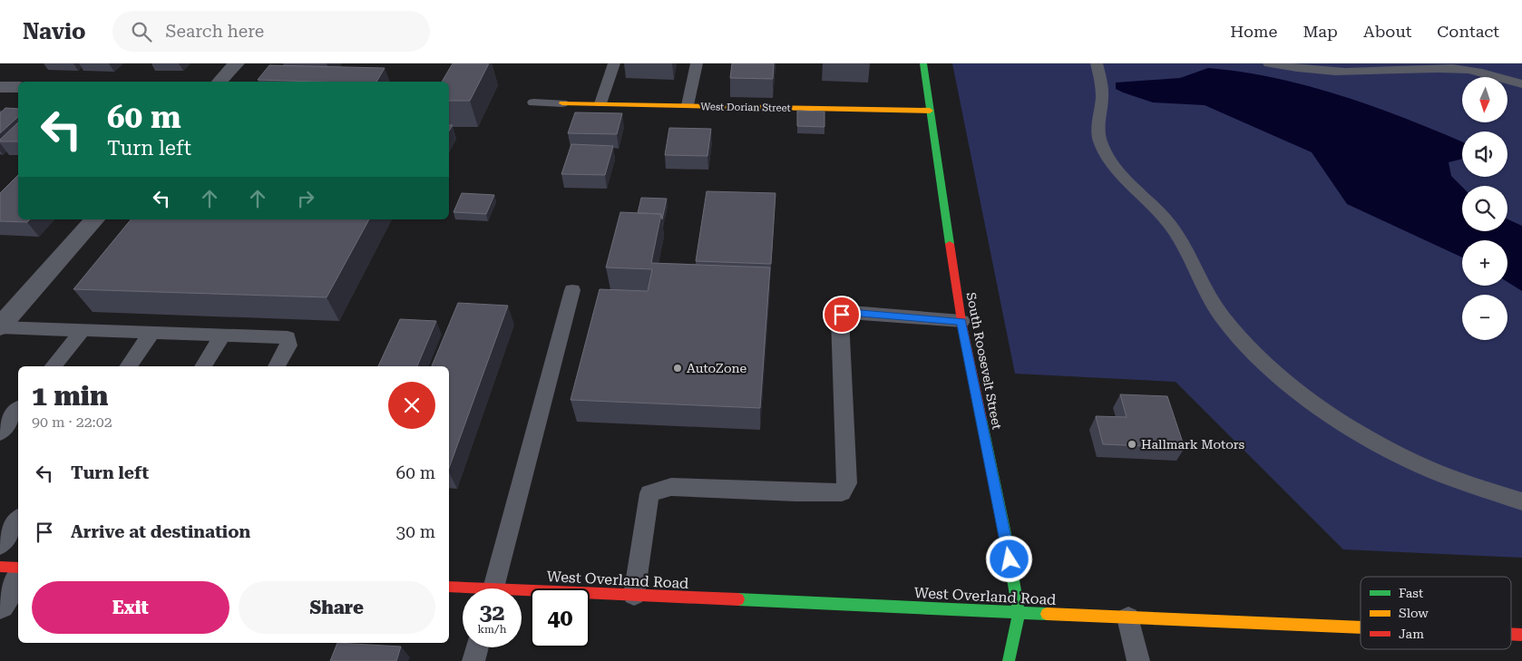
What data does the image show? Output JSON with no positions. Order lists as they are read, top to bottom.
{
  "streets": {
    "street": ["West Dorian Street", "South Roosevelt Street", "West Overland Road"]
  },
  "crossings": [
    ["West Dorian Street", "South Roosevelt Street"],
    ["South Roosevelt Street", "West Overland Road"]
  ],
  "places": ["AutoZone", "Hallmark Motors"],
  "legend": ["Fast", "Slow", "Jam"],
  "north": "bottom",
  "page": {
    "header": "Navio",
    "search": "Search here",
    "nav": [
      "Home",
      "Map",
      "About",
      "Contact"
    ],
    "map_buttons": ["+", "−"],
    "turn": ["60 m", "Turn left"],
    "heading": ["1 min", "90 m · 22:02"],
    "list": [
      {
        "name": "Turn left",
        "value": "60 m"
      },
      {
        "name": "Arrive at destination",
        "value": "30 m"
      }
    ],
    "buttons": ["Exit", "Share"],
    "speed": "32 km/h",
    "limit": "40"
  }
}
